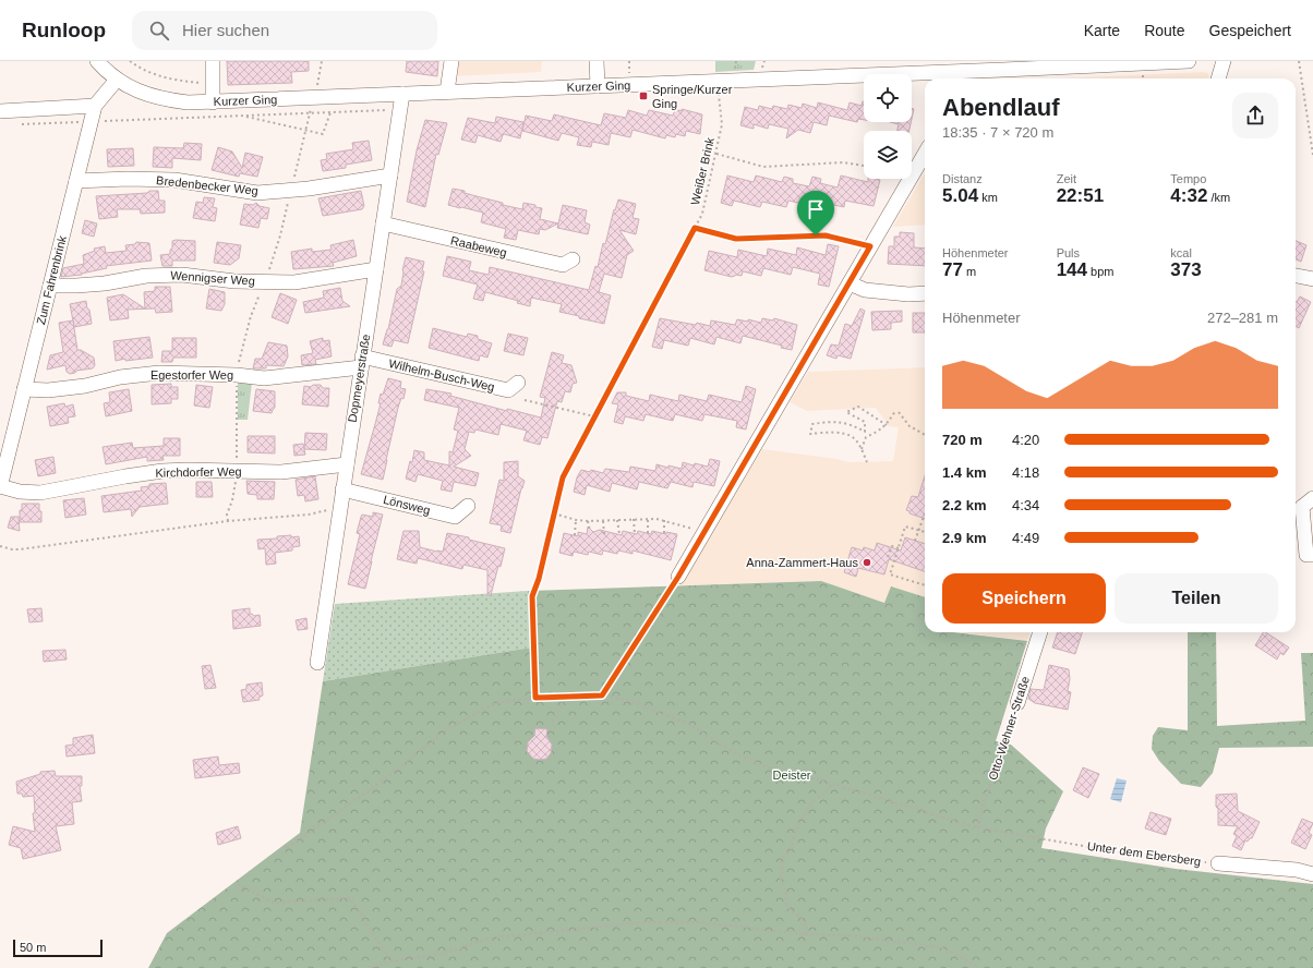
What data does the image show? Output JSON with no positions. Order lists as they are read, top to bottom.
{
  "streets": {
    "street": [
      "Kurzer Ging",
      "Bredenbecker Weg",
      "Raabeweg",
      "Wennigser Weg",
      "Zum Fahrenbrink",
      "Egestorfer Weg",
      "Wilhelm-Busch-Weg",
      "Dopmeyerstraße",
      "Kirchdorfer Weg",
      "Lönsweg",
      "Otto-Wehner-Straße",
      "Unter dem Ebersberg"
    ],
    "path": ["Weißer Brink"]
  },
  "crossings": [
    ["Kurzer Ging", "Weißer Brink"],
    ["Kurzer Ging", "Zum Fahrenbrink"],
    ["Kurzer Ging", "Dopmeyerstraße"],
    ["Weißer Brink", "Unter dem Ebersberg"],
    ["Bredenbecker Weg", "Zum Fahrenbrink"],
    ["Bredenbecker Weg", "Dopmeyerstraße"],
    ["Raabeweg", "Dopmeyerstraße"],
    ["Wennigser Weg", "Zum Fahrenbrink"],
    ["Wennigser Weg", "Dopmeyerstraße"],
    ["Zum Fahrenbrink", "Egestorfer Weg"],
    ["Zum Fahrenbrink", "Kirchdorfer Weg"],
    ["Egestorfer Weg", "Wilhelm-Busch-Weg"],
    ["Egestorfer Weg", "Dopmeyerstraße"],
    ["Wilhelm-Busch-Weg", "Dopmeyerstraße"],
    ["Dopmeyerstraße", "Kirchdorfer Weg"],
    ["Dopmeyerstraße", "Lönsweg"],
    ["Otto-Wehner-Straße", "Unter dem Ebersberg"]
  ],
  "parks": ["Deister"],
  "places": {
    "transit": ["Springe/Kurzer Ging"],
    "other": ["Anna-Zammert-Haus"]
  },
  "scale_bar": "50 m",
  "page": {
    "header": "Runloop",
    "search": "Hier suchen",
    "nav": ["Karte", "Route", "Gespeichert"],
    "heading": ["Abendlauf", "18:35 · 7 × 720 m"],
    "stats": [
      ["Distanz", "5.04 km"],
      ["Zeit", "22:51"],
      ["Tempo", "4:32 /km"],
      ["Höhenmeter", "77 m"],
      ["Puls", "144 bpm"],
      ["kcal", "373"]
    ],
    "chart": ["Höhenmeter", "272–281 m"],
    "list": [
      {
        "name": "720 m",
        "note": "4:20"
      },
      {
        "name": "1.4 km",
        "note": "4:18"
      },
      {
        "name": "2.2 km",
        "note": "4:34"
      },
      {
        "name": "2.9 km",
        "note": "4:49"
      }
    ],
    "buttons": ["Speichern", "Teilen"],
    "scale": "50 m"
  }
}
